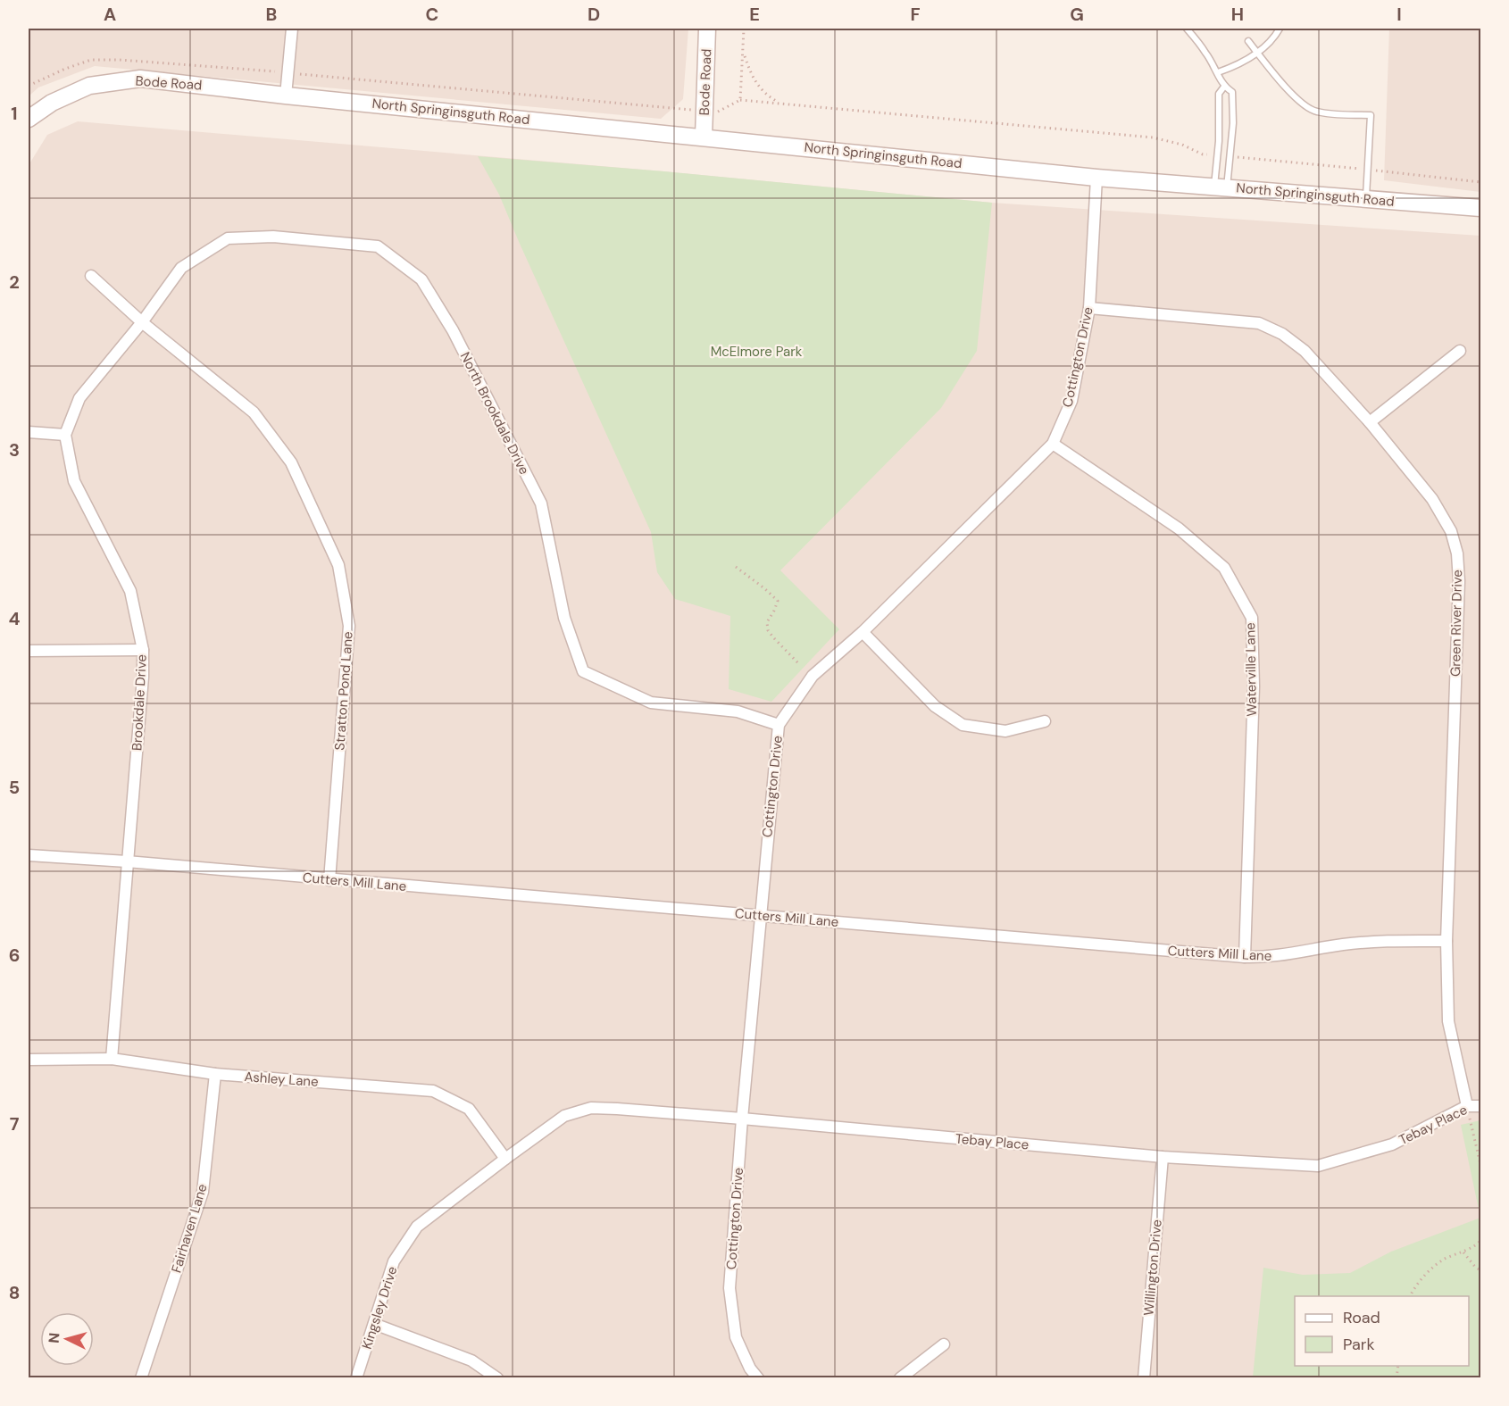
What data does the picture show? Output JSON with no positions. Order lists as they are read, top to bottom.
{
  "streets": {
    "street": [
      "Bode Road",
      "North Springinsguth Road",
      "Cottington Drive",
      "North Brookdale Drive",
      "Green River Drive",
      "Waterville Lane",
      "Stratton Pond Lane",
      "Brookdale Drive",
      "Cutters Mill Lane",
      "Ashley Lane",
      "Tebay Place",
      "Fairhaven Lane",
      "Willington Drive",
      "Kingsley Drive"
    ]
  },
  "crossings": [
    ["Bode Road", "North Springinsguth Road"],
    ["North Springinsguth Road", "Cottington Drive"],
    ["Cottington Drive", "North Brookdale Drive"],
    ["Cottington Drive", "Green River Drive"],
    ["Cottington Drive", "Waterville Lane"],
    ["Cottington Drive", "Cutters Mill Lane"],
    ["Cottington Drive", "Tebay Place"],
    ["North Brookdale Drive", "Stratton Pond Lane"],
    ["Green River Drive", "Cutters Mill Lane"],
    ["Green River Drive", "Tebay Place"],
    ["Waterville Lane", "Cutters Mill Lane"],
    ["Stratton Pond Lane", "Cutters Mill Lane"],
    ["Brookdale Drive", "Cutters Mill Lane"],
    ["Brookdale Drive", "Ashley Lane"],
    ["Ashley Lane", "Tebay Place"],
    ["Ashley Lane", "Fairhaven Lane"],
    ["Ashley Lane", "Kingsley Drive"],
    ["Tebay Place", "Willington Drive"],
    ["Tebay Place", "Kingsley Drive"]
  ],
  "parks": ["McElmore Park"],
  "legend": ["Road", "Park"],
  "north": "left",
  "grid": {
    "columns": [
      "A",
      "B",
      "C",
      "D",
      "E",
      "F",
      "G",
      "H",
      "I"
    ],
    "rows": [
      "1",
      "2",
      "3",
      "4",
      "5",
      "6",
      "7",
      "8"
    ]
  }
}
